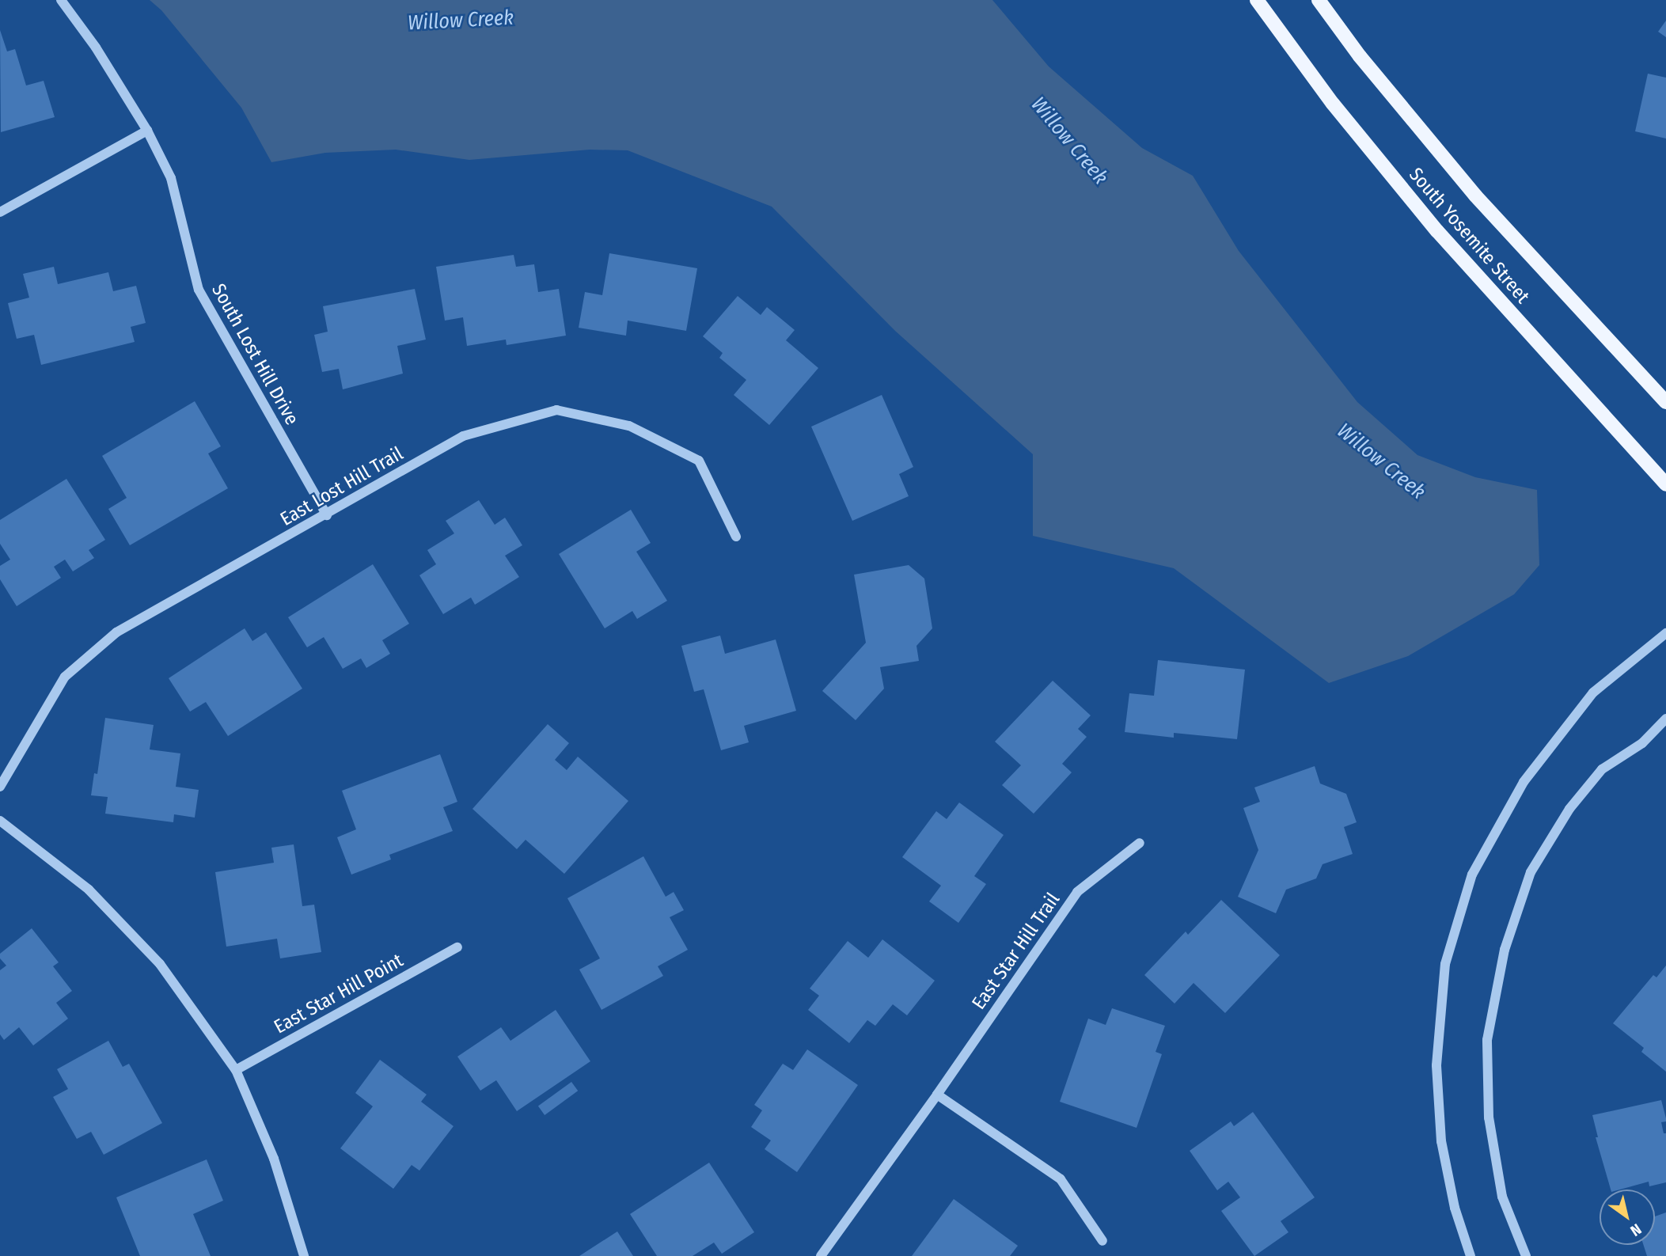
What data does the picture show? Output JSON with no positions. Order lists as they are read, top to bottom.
{
  "streets": {
    "main road": ["South Yosemite Street"],
    "street": [
      "South Lost Hill Drive",
      "East Lost Hill Trail",
      "East Star Hill Trail",
      "East Star Hill Point"
    ]
  },
  "crossings": [
    ["South Lost Hill Drive", "East Lost Hill Trail"]
  ],
  "water": ["Willow Creek"],
  "north": "bottom right"
}
